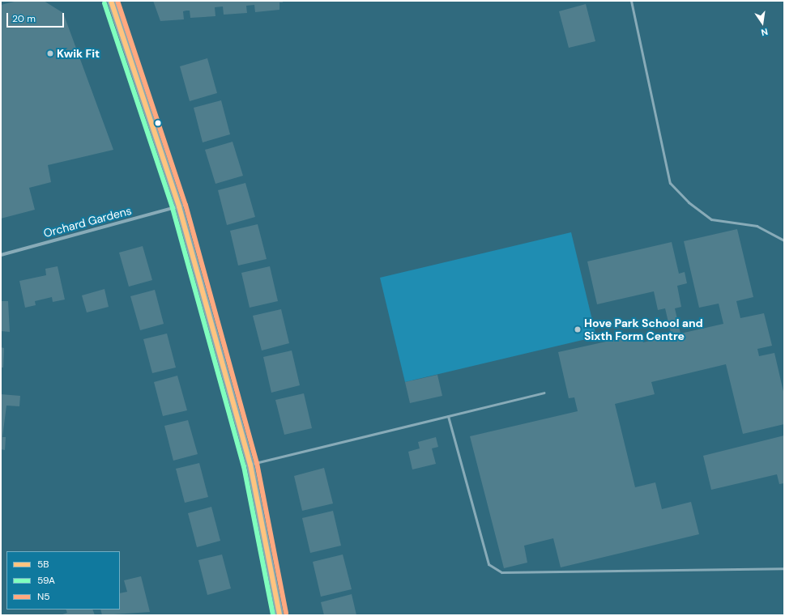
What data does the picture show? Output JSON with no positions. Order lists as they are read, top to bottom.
{
  "streets": {
    "street": ["Orchard Gardens"]
  },
  "places": ["Kwik Fit", "Hove Park School and Sixth Form Centre"],
  "lines": ["transit line 5B", "transit line N5", "transit line 59A"],
  "legend": ["5B", "59A", "N5"],
  "scale_bar": "20 m",
  "north": "bottom"
}
